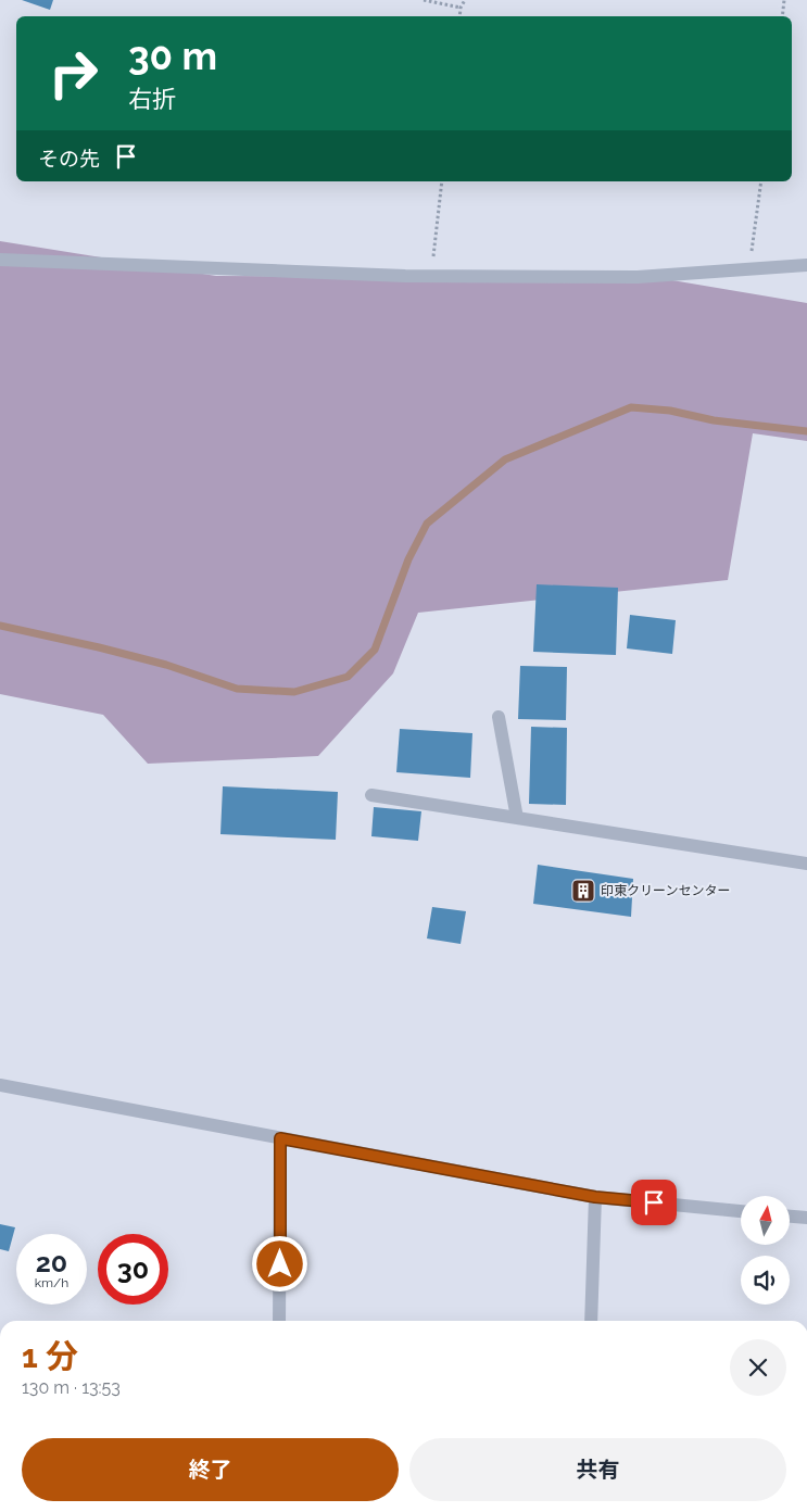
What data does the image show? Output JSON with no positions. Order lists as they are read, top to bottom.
{
  "places": {
    "building": ["印東クリーンセンター"]
  },
  "north": "top",
  "page": {
    "turn": ["30 m", "右折"],
    "then": "その先",
    "speed": "20 km/h",
    "limit": "30",
    "heading": ["1 分", "130 m · 13:53"],
    "buttons": ["終了", "共有"]
  }
}
